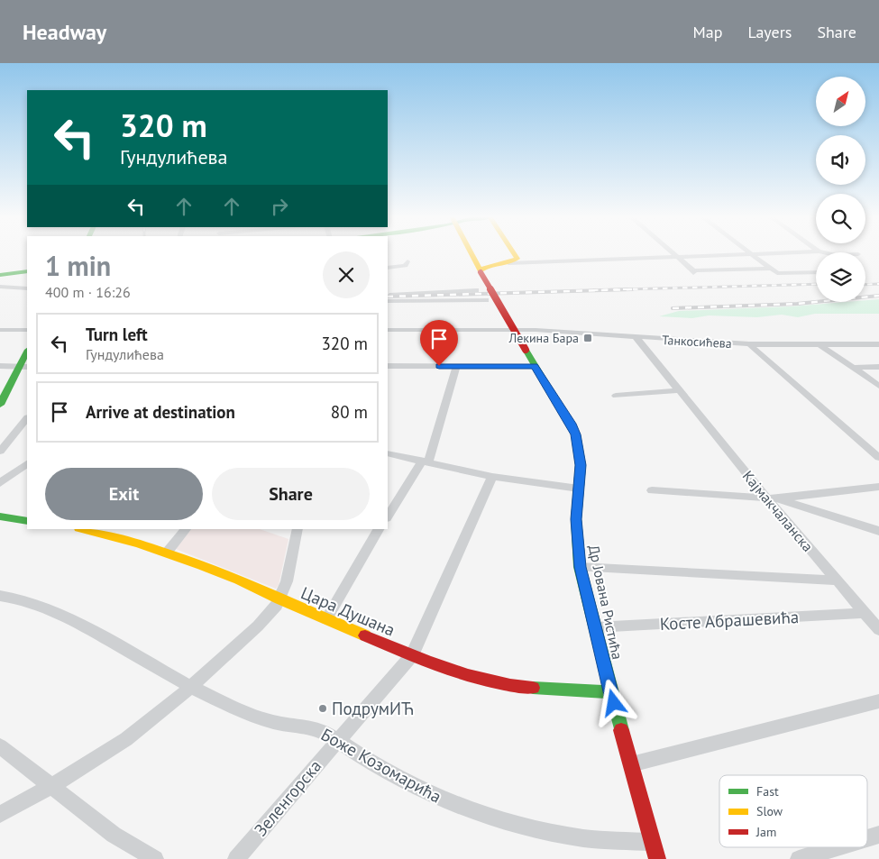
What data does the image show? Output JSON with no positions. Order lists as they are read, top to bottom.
{
  "streets": {
    "street": [
      "Танкосићева",
      "Кајмакчаланска",
      "Др Јована Ристића",
      "Цара Душана",
      "Косте Абрашевића",
      "Боже Козомарића",
      "Зеленгорска"
    ]
  },
  "crossings": [
    ["Танкосићева", "Кајмакчаланска"],
    ["Кајмакчаланска", "Косте Абрашевића"],
    ["Др Јована Ристића", "Цара Душана"],
    ["Др Јована Ристића", "Косте Абрашевића"],
    ["Др Јована Ристића", "Боже Козомарића"],
    ["Цара Душана", "Зеленгорска"],
    ["Боже Козомарића", "Зеленгорска"]
  ],
  "places": {
    "transit": ["Лекина Бара"],
    "other": ["ПодрумИЋ"]
  },
  "legend": ["Fast", "Slow", "Jam"],
  "north": "top right",
  "page": {
    "header": "Headway",
    "nav": ["Map", "Layers", "Share"],
    "turn": ["320 m", "Гундулићева"],
    "heading": ["1 min", "400 m · 16:26"],
    "list": [
      {
        "name": "Turn left",
        "note": "Гундулићева",
        "value": "320 m"
      },
      {
        "name": "Arrive at destination",
        "value": "80 m"
      }
    ],
    "buttons": ["Exit", "Share"]
  }
}
